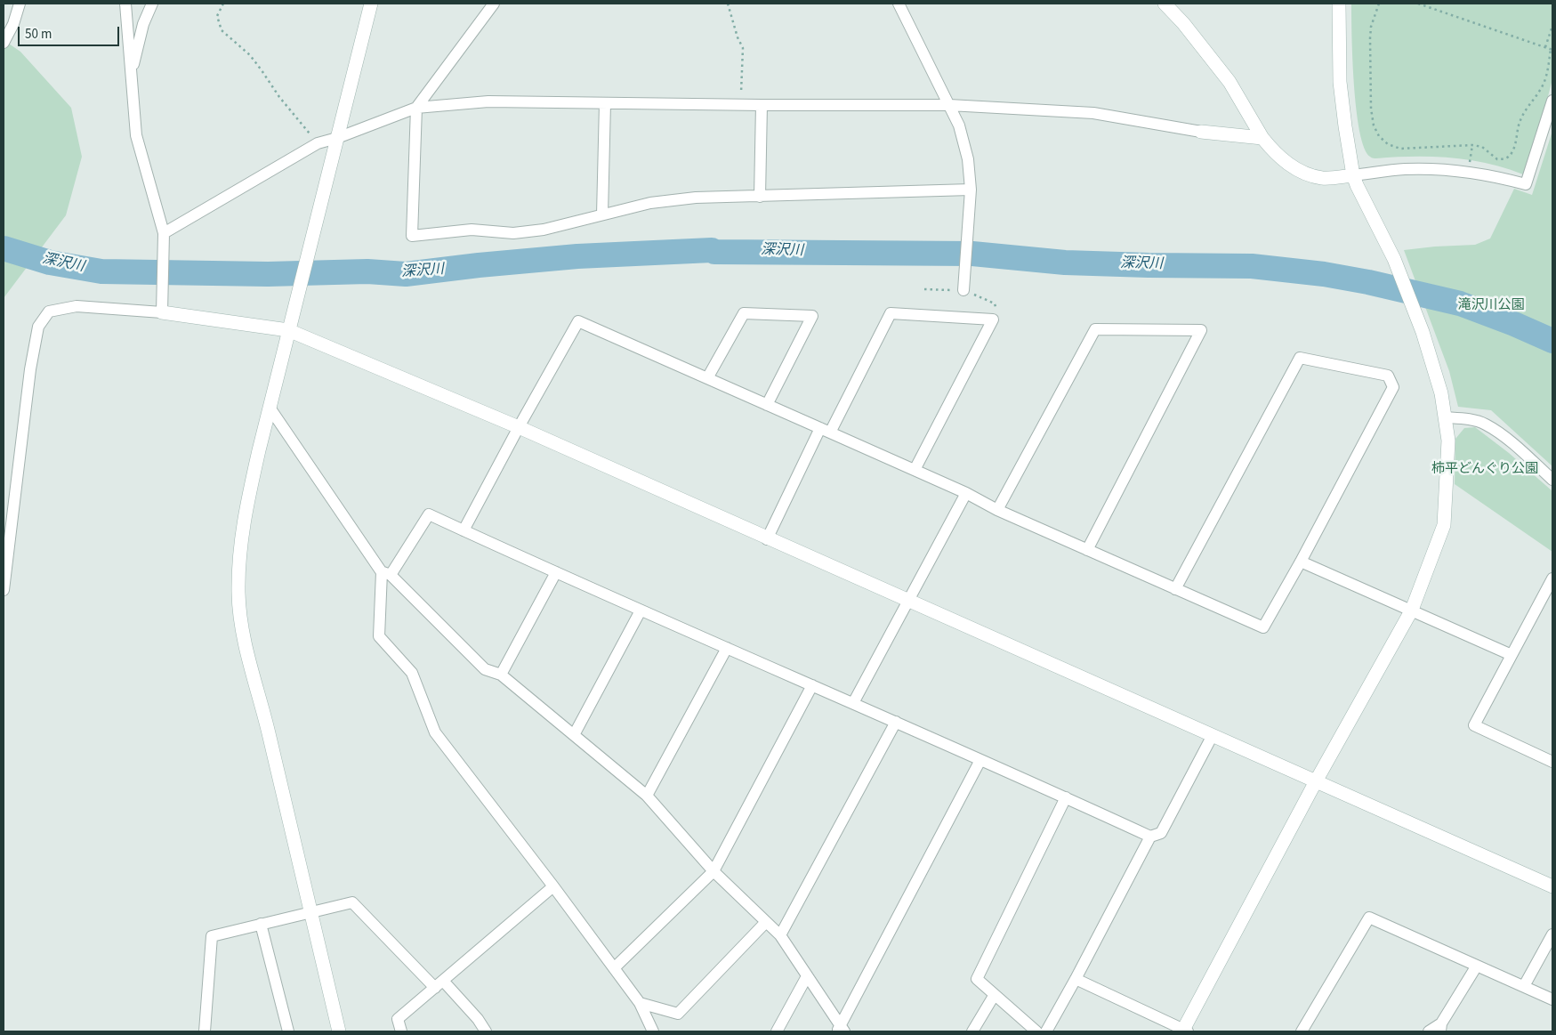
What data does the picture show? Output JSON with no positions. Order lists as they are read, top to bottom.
{
  "water": ["深沢川"],
  "parks": ["滝沢川公園", "柿平どんぐり公園"],
  "scale_bar": "50 m"
}
